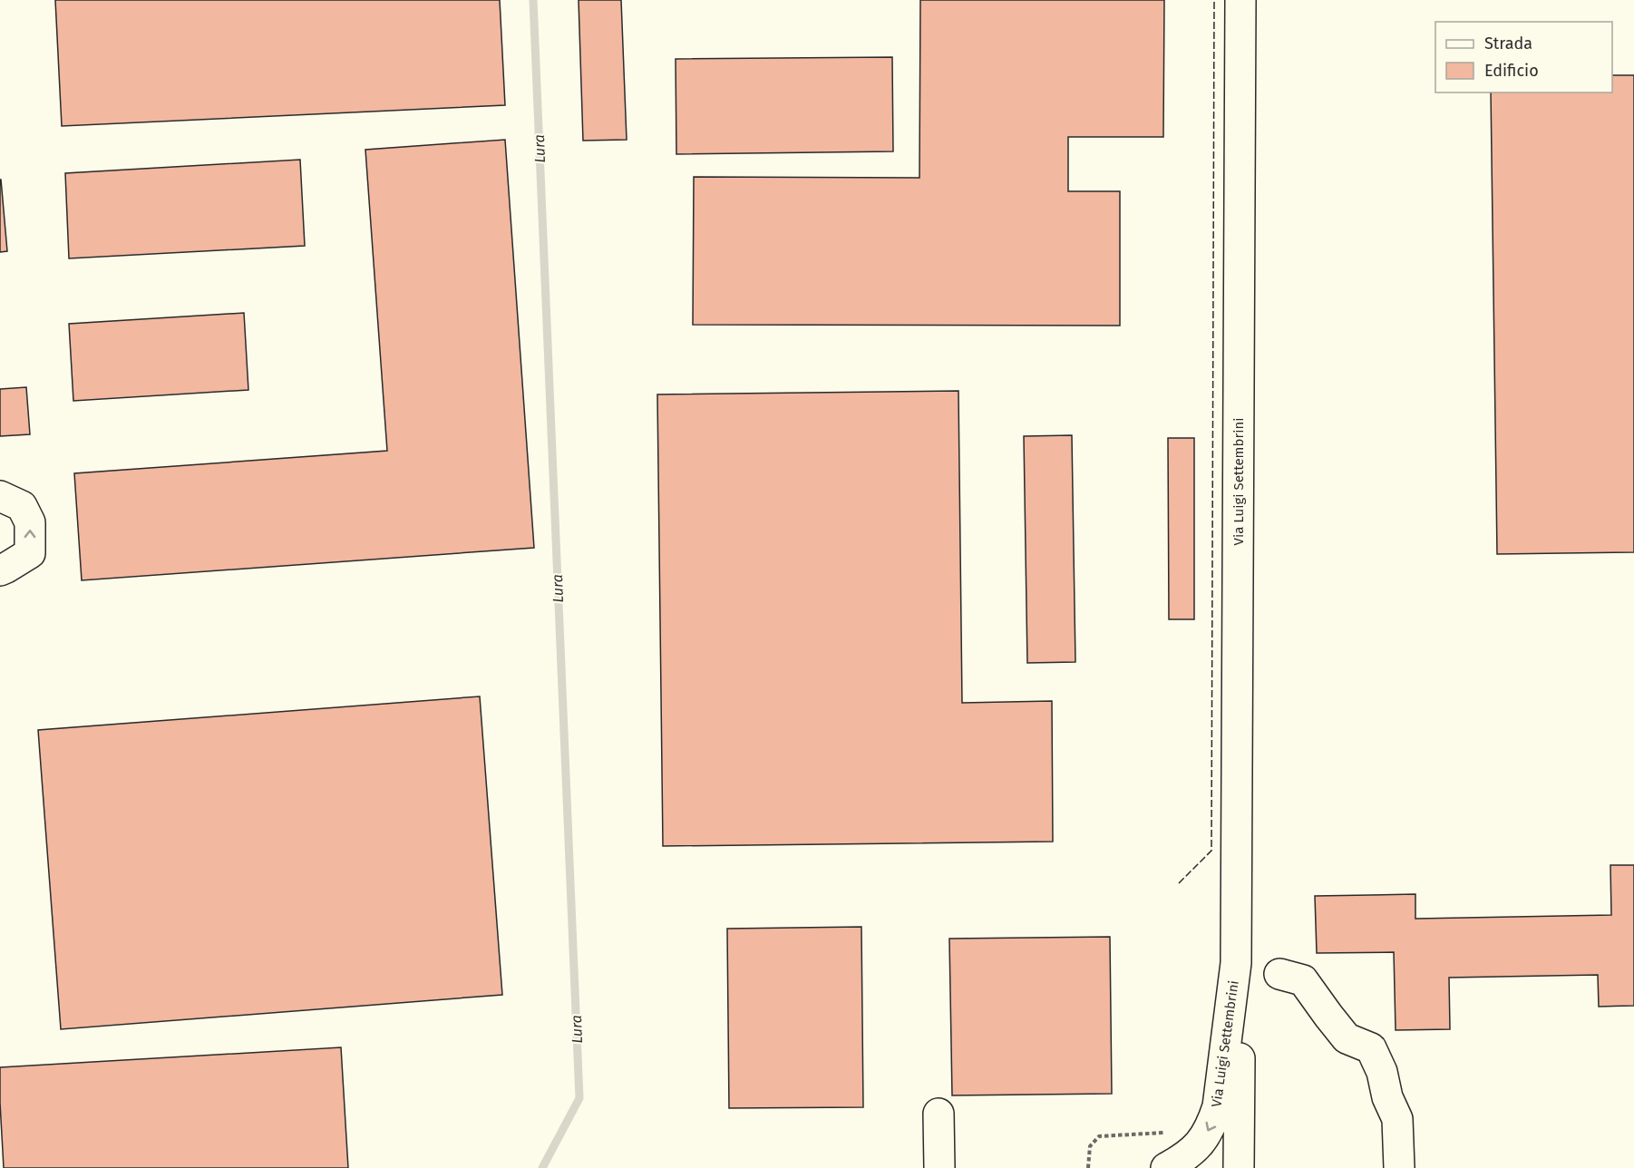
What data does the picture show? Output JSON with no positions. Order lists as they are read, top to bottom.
{
  "streets": {
    "street": ["Via Luigi Settembrini"]
  },
  "water": ["Lura"],
  "legend": ["Strada", "Edificio"]
}
